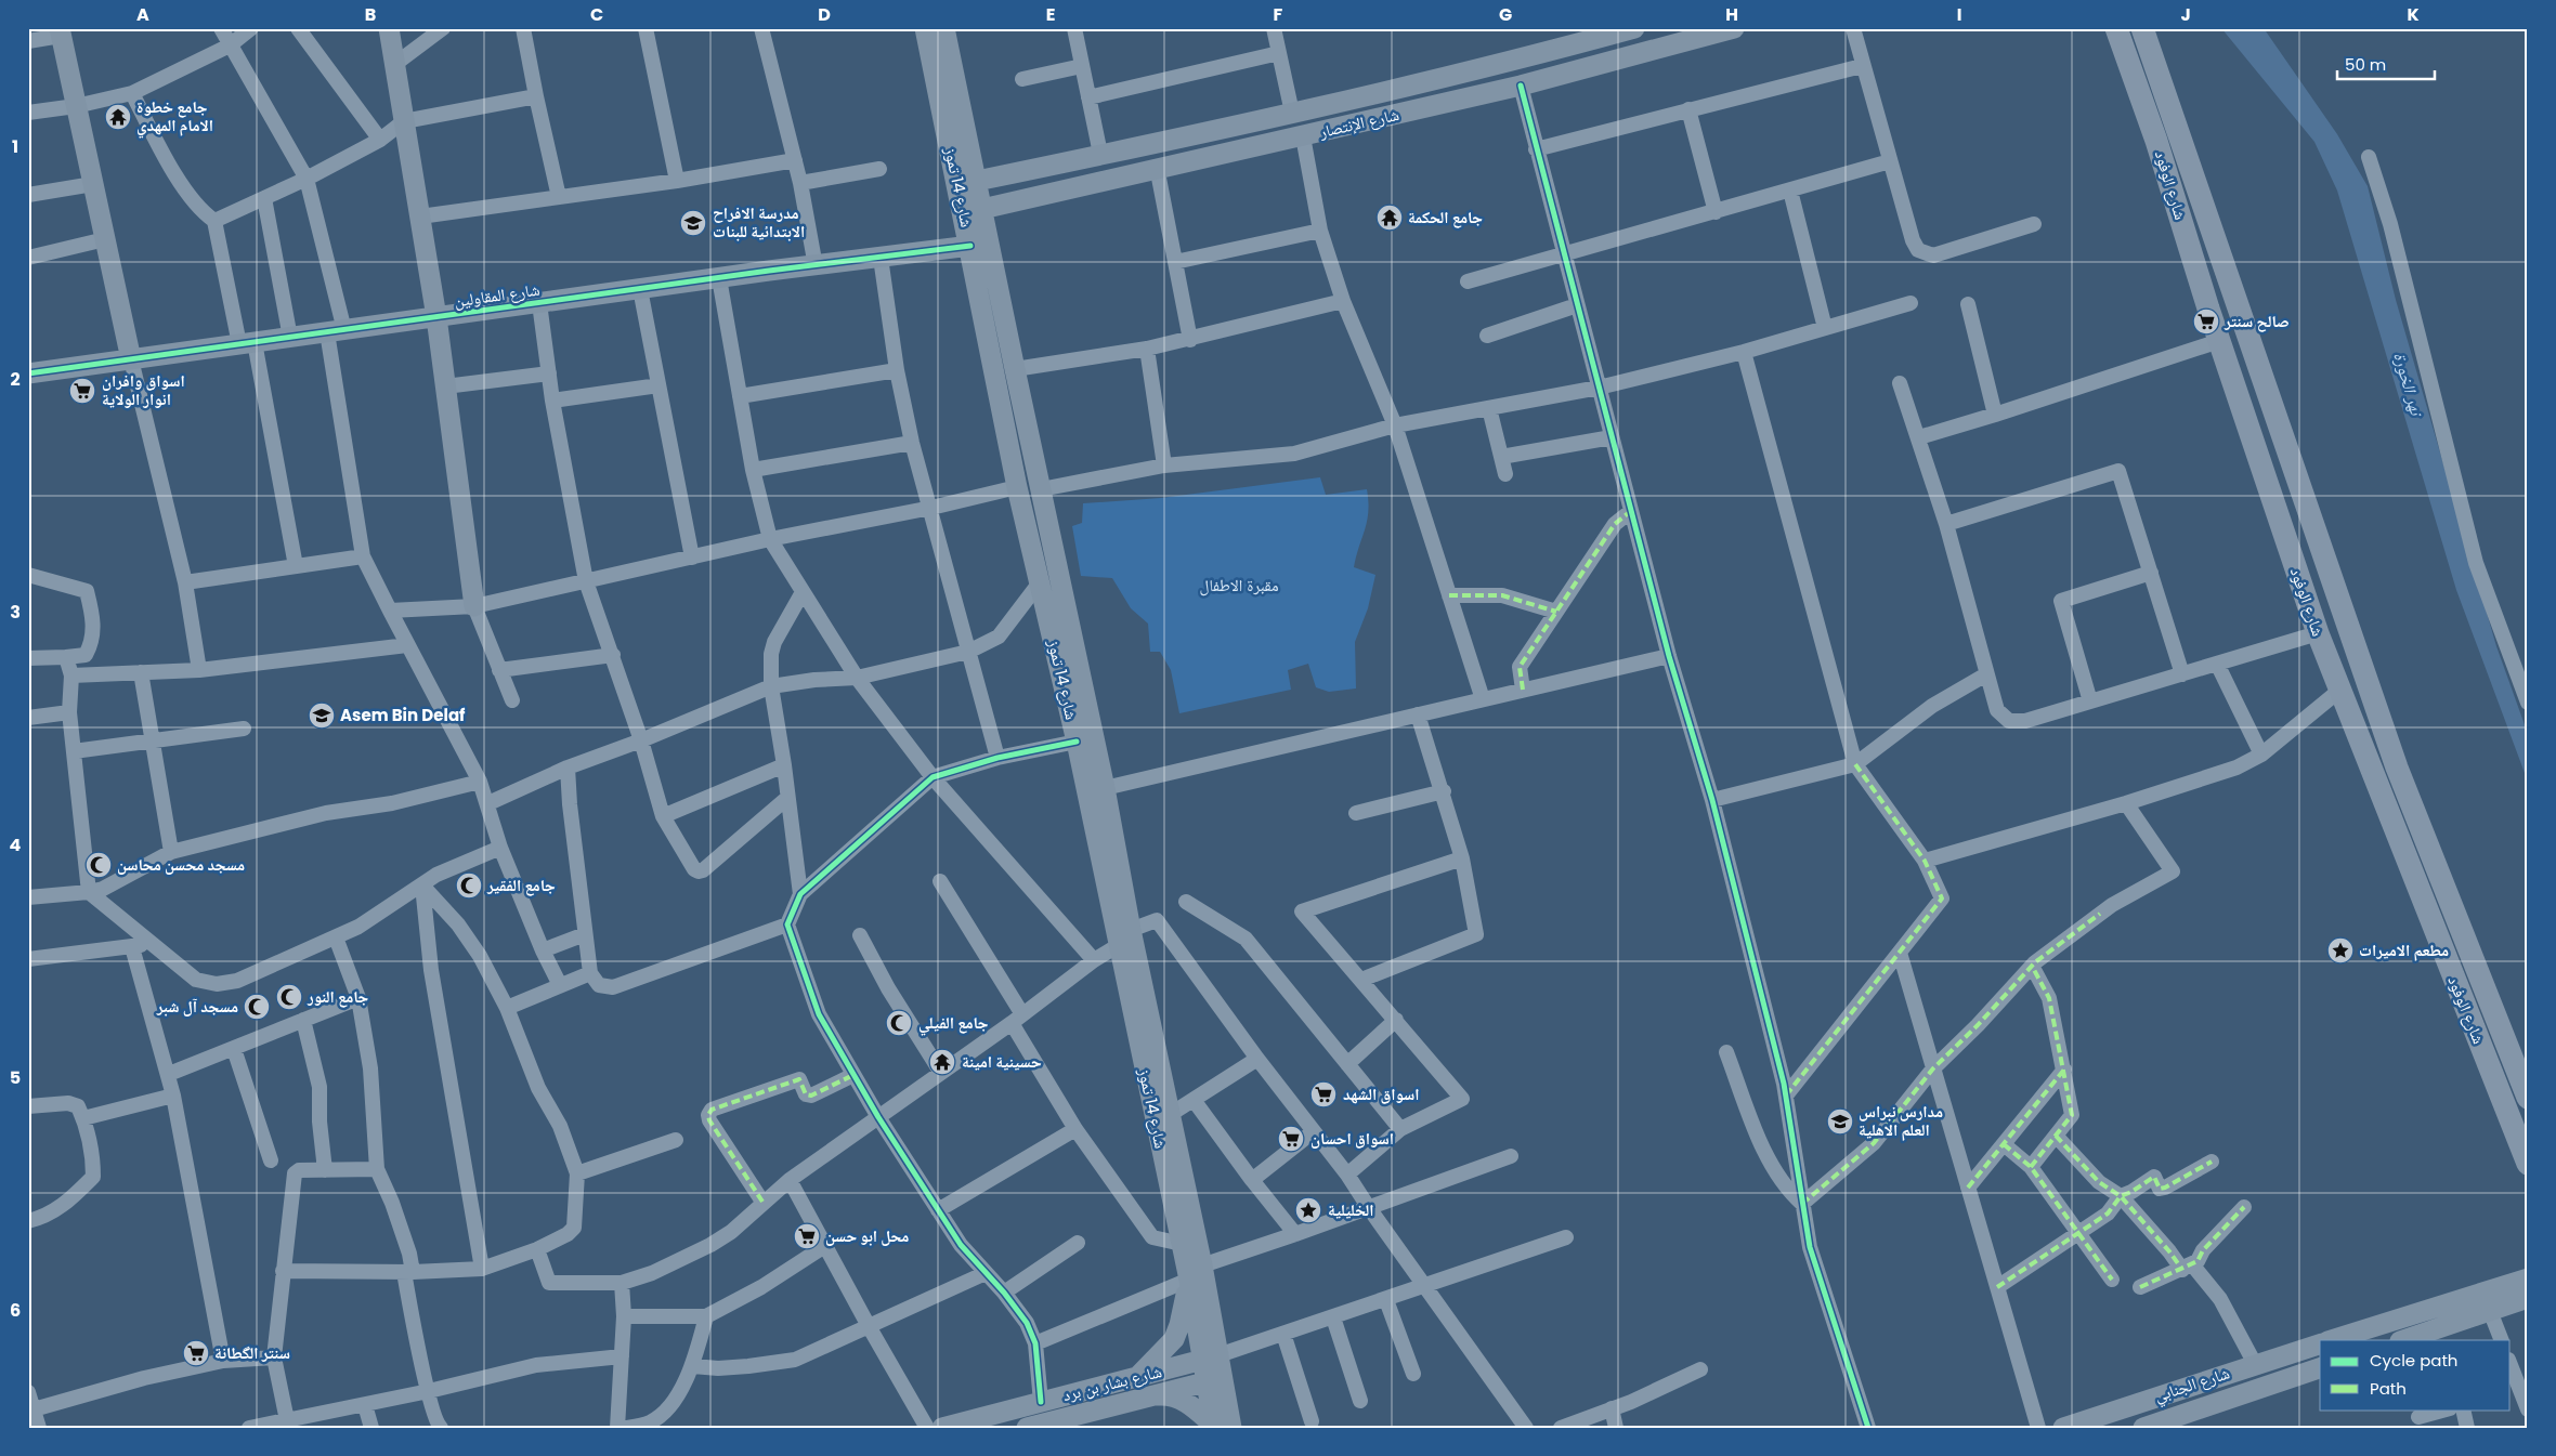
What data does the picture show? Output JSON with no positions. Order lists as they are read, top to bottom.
{
  "streets": {
    "main road": ["شارع الوفود"],
    "street": [
      "شارع الإنتصار",
      "شارع 14 تموز",
      "شارع المقاولين",
      "شارع بشار بن برد",
      "شارع الجنابي"
    ]
  },
  "crossings": [
    ["شارع الإنتصار", "شارع 14 تموز"],
    ["شارع 14 تموز", "شارع المقاولين"],
    ["شارع 14 تموز", "شارع بشار بن برد"]
  ],
  "water": ["نهر الخورة"],
  "parks": ["مقبرة الاطفال"],
  "places": {
    "temple": ["جامع خطوة الامام المهدي", "جامع الحكمة", "حسينية امينة"],
    "school or university": ["مدرسة اﻻفراح اﻻبتدائية للبنات", "Asem Bin Delaf", "مدارس نبراس العلم الاهلية"],
    "supermarket": [
      "صالح سنتر",
      "اسواق وافران انوار الولاية",
      "اسواق الشهد",
      "اسواق احسان",
      "محل ابو حسن",
      "سنتر الگطانة"
    ],
    "mosque": [
      "مسجد محسن محاسن",
      "جامع الفقير",
      "جامع النور",
      "مسجد آل شبر",
      "جامع الفيلي"
    ],
    "place": ["مطعم الاميرات", "الخليلية"]
  },
  "legend": ["Cycle path", "Path"],
  "scale_bar": "50 m",
  "grid": {
    "columns": [
      "A",
      "B",
      "C",
      "D",
      "E",
      "F",
      "G",
      "H",
      "I",
      "J",
      "K"
    ],
    "rows": [
      "1",
      "2",
      "3",
      "4",
      "5",
      "6"
    ]
  }
}
